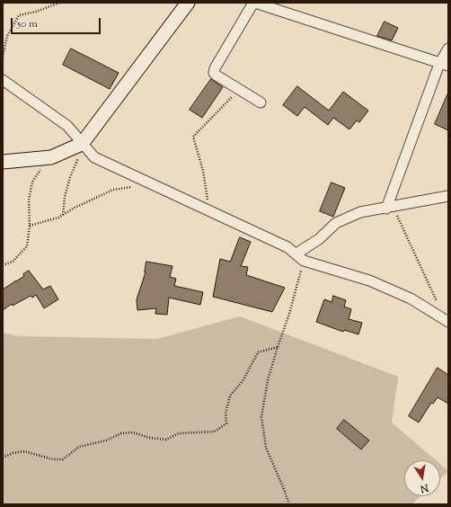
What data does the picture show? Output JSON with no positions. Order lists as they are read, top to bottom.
{
  "scale_bar": "50 m",
  "north": "bottom"
}
